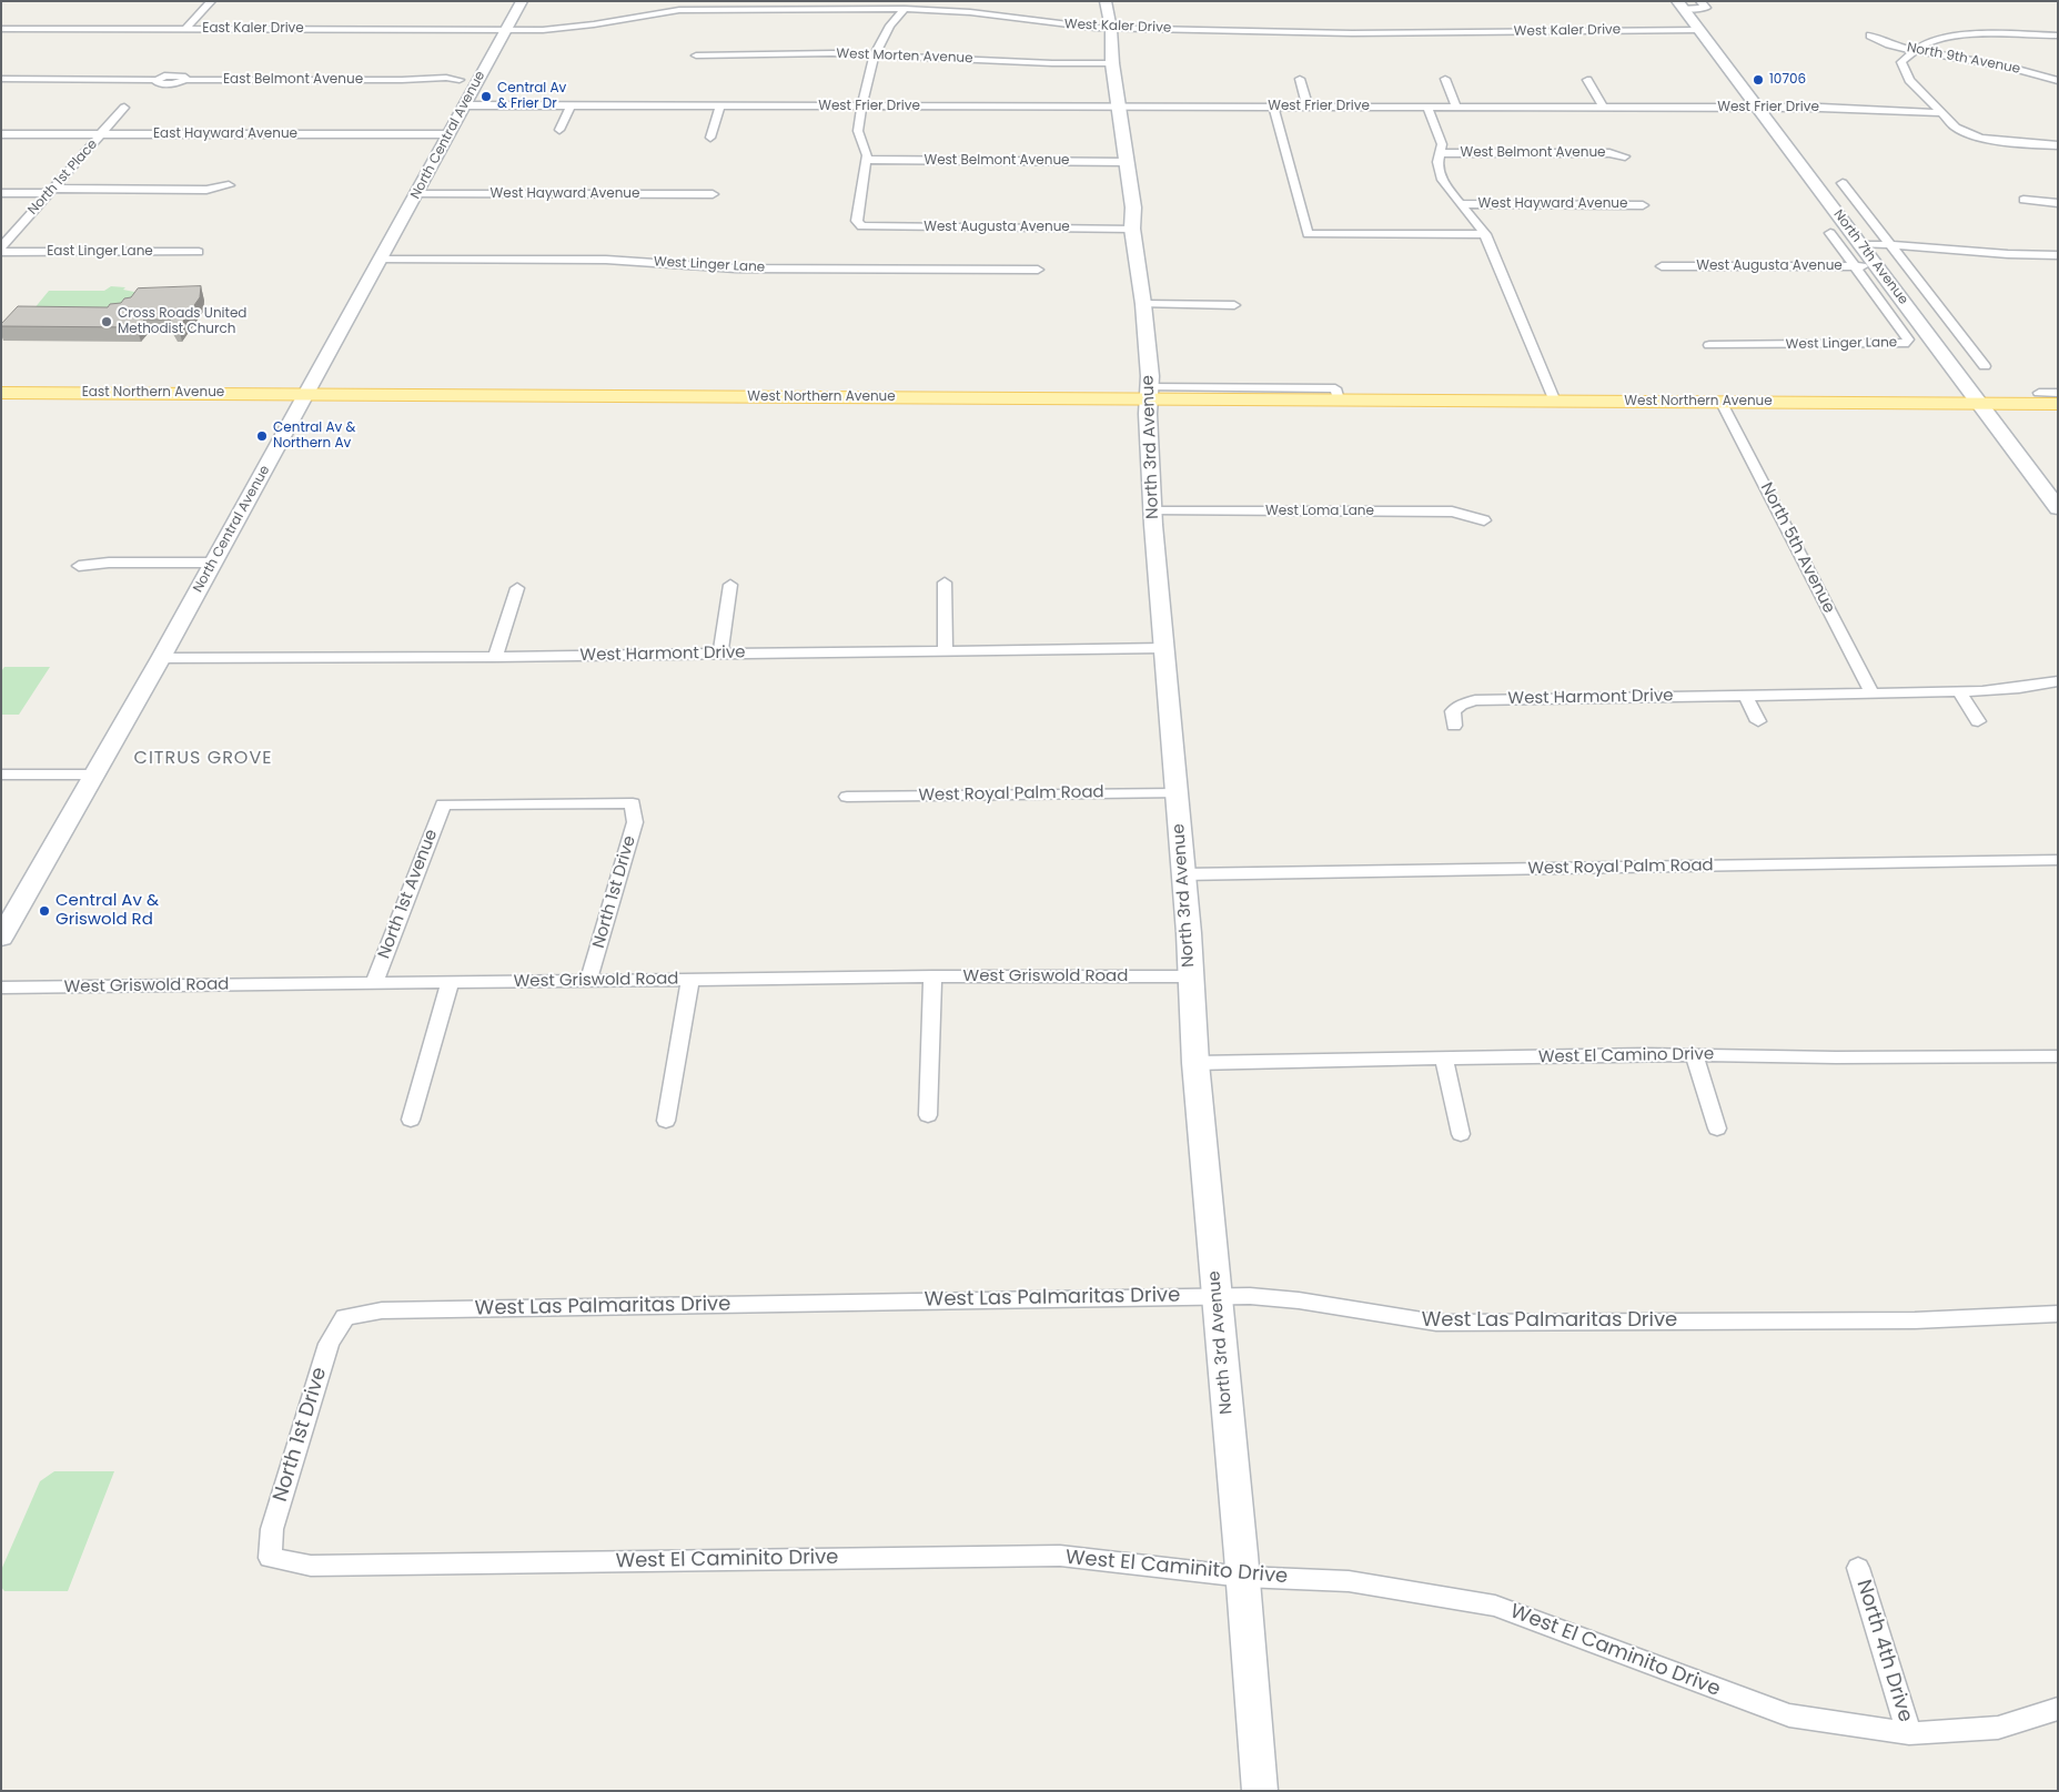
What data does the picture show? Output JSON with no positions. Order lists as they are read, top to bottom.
{
  "streets": {
    "main road": [
      "North Central Avenue",
      "North 7th Avenue",
      "East Northern Avenue",
      "West Northern Avenue",
      "North 3rd Avenue"
    ],
    "street": [
      "West Kaler Drive",
      "East Kaler Drive",
      "West Morten Avenue",
      "North 9th Avenue",
      "East Belmont Avenue",
      "West Frier Drive",
      "East Hayward Avenue",
      "West Belmont Avenue",
      "North 1st Place",
      "West Hayward Avenue",
      "West Augusta Avenue",
      "East Linger Lane",
      "West Linger Lane",
      "West Loma Lane",
      "North 5th Avenue",
      "West Harmont Drive",
      "West Royal Palm Road",
      "North 1st Drive",
      "North 1st Avenue",
      "West Griswold Road",
      "West El Camino Drive",
      "West Las Palmaritas Drive",
      "West El Caminito Drive",
      "North 4th Drive"
    ]
  },
  "crossings": [
    ["West Kaler Drive", "East Kaler Drive"],
    ["West Kaler Drive", "North Central Avenue"],
    ["West Kaler Drive", "North 7th Avenue"],
    ["West Kaler Drive", "North 3rd Avenue"],
    ["East Kaler Drive", "North Central Avenue"],
    ["West Morten Avenue", "North 3rd Avenue"],
    ["East Belmont Avenue", "North Central Avenue"],
    ["West Frier Drive", "North Central Avenue"],
    ["West Frier Drive", "North 7th Avenue"],
    ["West Frier Drive", "North 3rd Avenue"],
    ["East Hayward Avenue", "North Central Avenue"],
    ["East Hayward Avenue", "North 1st Place"],
    ["North Central Avenue", "West Hayward Avenue"],
    ["North Central Avenue", "West Linger Lane"],
    ["North Central Avenue", "East Northern Avenue"],
    ["North Central Avenue", "West Northern Avenue"],
    ["North Central Avenue", "West Harmont Drive"],
    ["West Belmont Avenue", "West Augusta Avenue"],
    ["West Belmont Avenue", "North 3rd Avenue"],
    ["West Augusta Avenue", "North 7th Avenue"],
    ["West Augusta Avenue", "West Linger Lane"],
    ["West Augusta Avenue", "North 3rd Avenue"],
    ["North 7th Avenue", "West Northern Avenue"],
    ["East Northern Avenue", "West Northern Avenue"],
    ["West Northern Avenue", "North 3rd Avenue"],
    ["West Northern Avenue", "North 5th Avenue"],
    ["North 3rd Avenue", "West Loma Lane"],
    ["North 3rd Avenue", "West Harmont Drive"],
    ["North 3rd Avenue", "West Royal Palm Road"],
    ["North 3rd Avenue", "West Griswold Road"],
    ["North 3rd Avenue", "West El Camino Drive"],
    ["North 3rd Avenue", "West Las Palmaritas Drive"],
    ["North 3rd Avenue", "West El Caminito Drive"],
    ["North 5th Avenue", "West Harmont Drive"],
    ["North 1st Drive", "North 1st Avenue"],
    ["North 1st Drive", "West Griswold Road"],
    ["North 1st Drive", "West Las Palmaritas Drive"],
    ["North 1st Drive", "West El Caminito Drive"],
    ["North 1st Avenue", "West Griswold Road"],
    ["West El Caminito Drive", "North 4th Drive"]
  ],
  "districts": ["CITRUS GROVE"],
  "places": [
    "10706",
    "Central Av & Frier Dr",
    "Cross Roads United Methodist Church",
    "Central Av & Northern Av",
    "Central Av & Griswold Rd"
  ]
}
